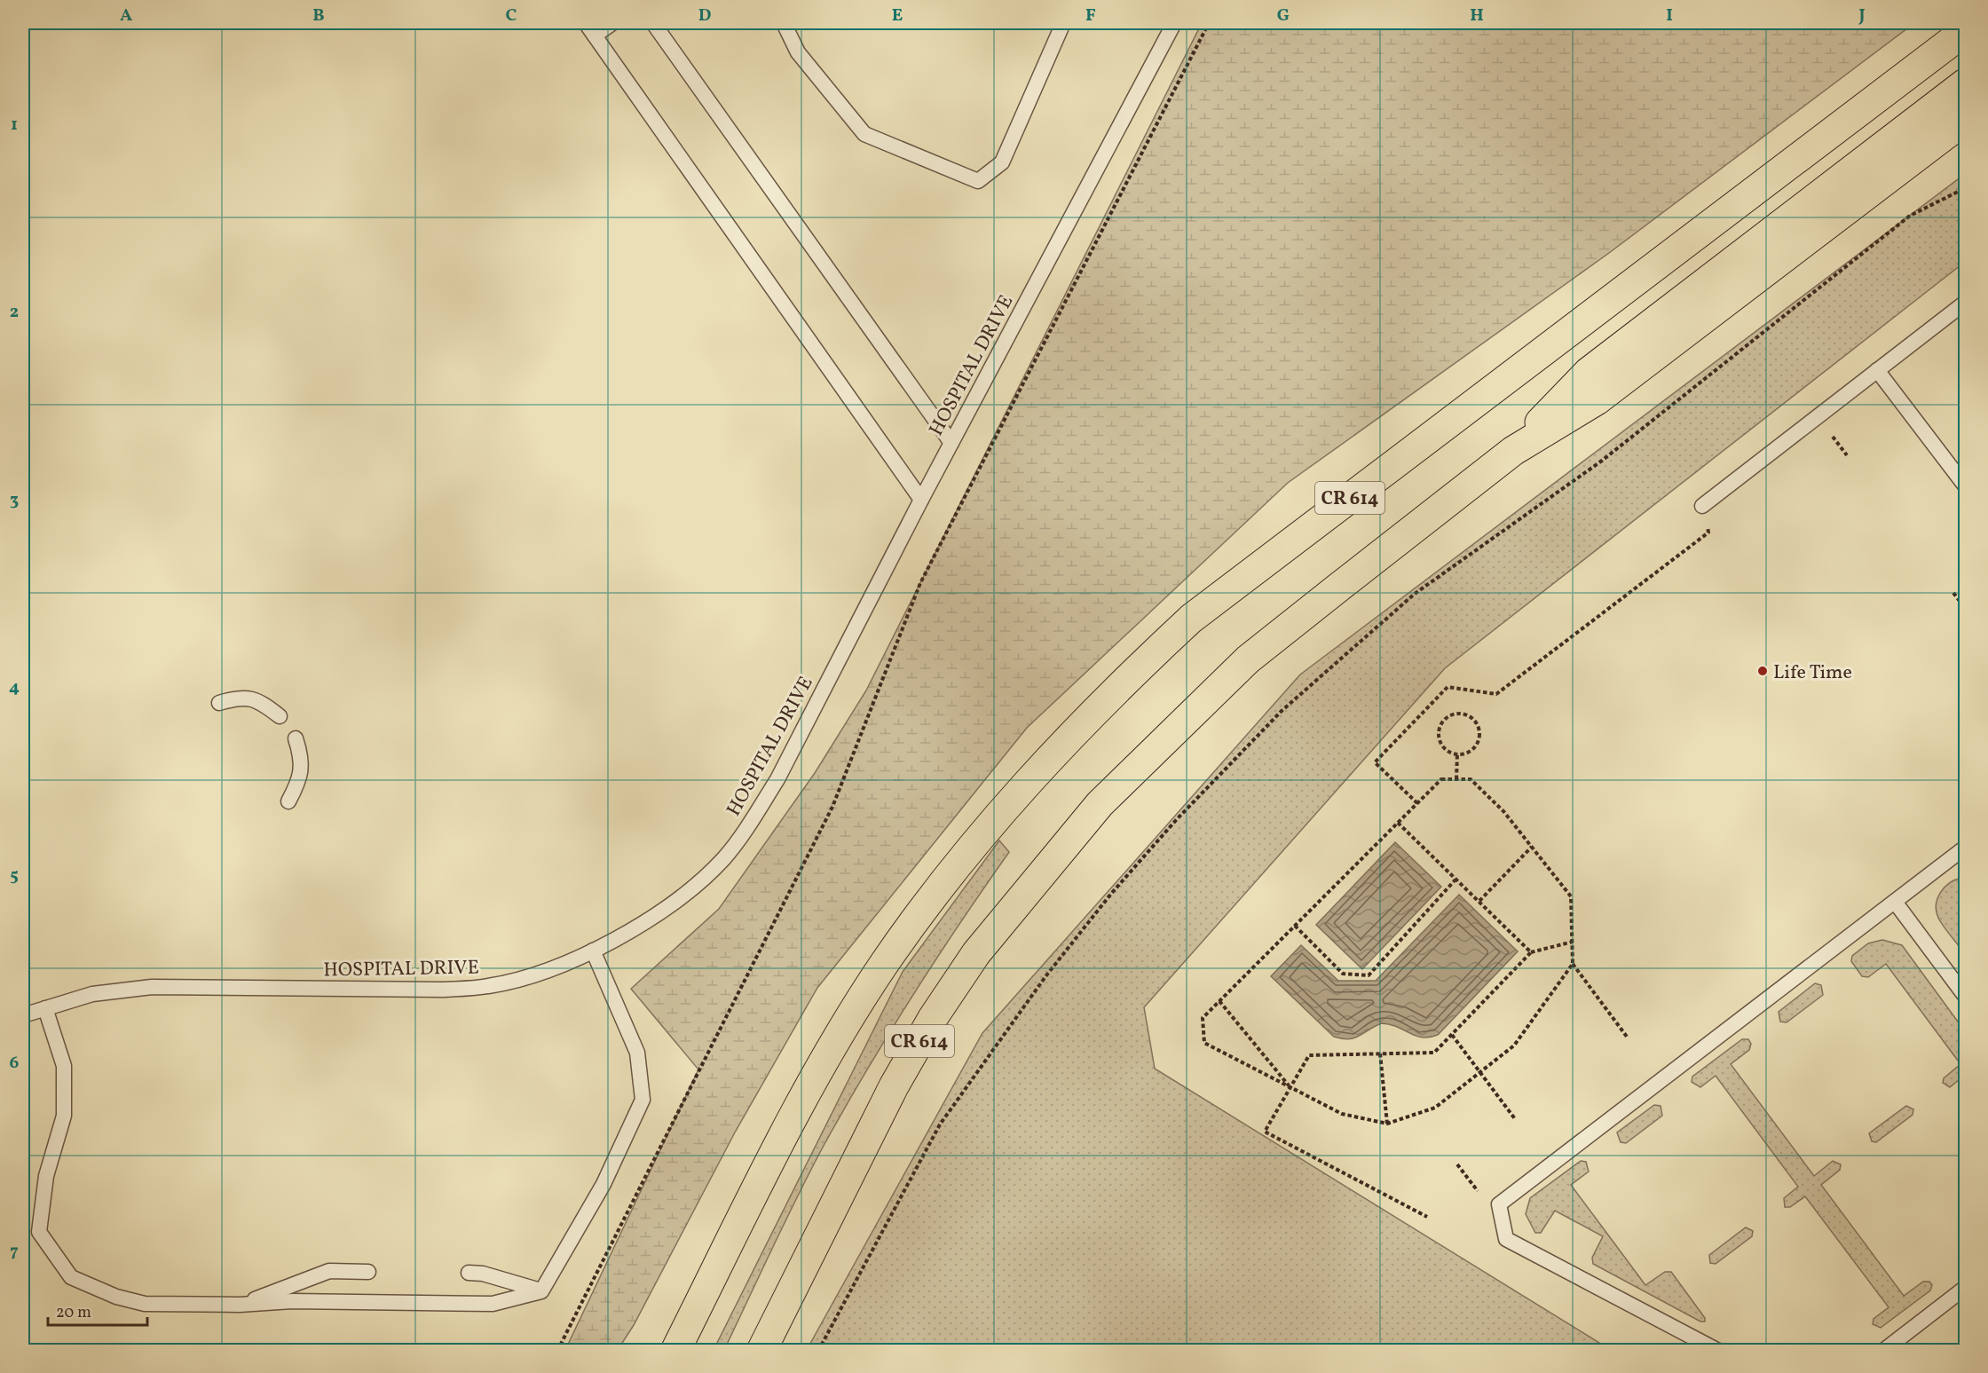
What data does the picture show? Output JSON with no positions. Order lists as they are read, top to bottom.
{
  "streets": {
    "highway": ["CR 614"],
    "lane": ["HOSPITAL DRIVE"]
  },
  "places": ["Life Time"],
  "scale_bar": "20 m",
  "grid": {
    "columns": [
      "A",
      "B",
      "C",
      "D",
      "E",
      "F",
      "G",
      "H",
      "I",
      "J"
    ],
    "rows": [
      "1",
      "2",
      "3",
      "4",
      "5",
      "6",
      "7"
    ]
  }
}
